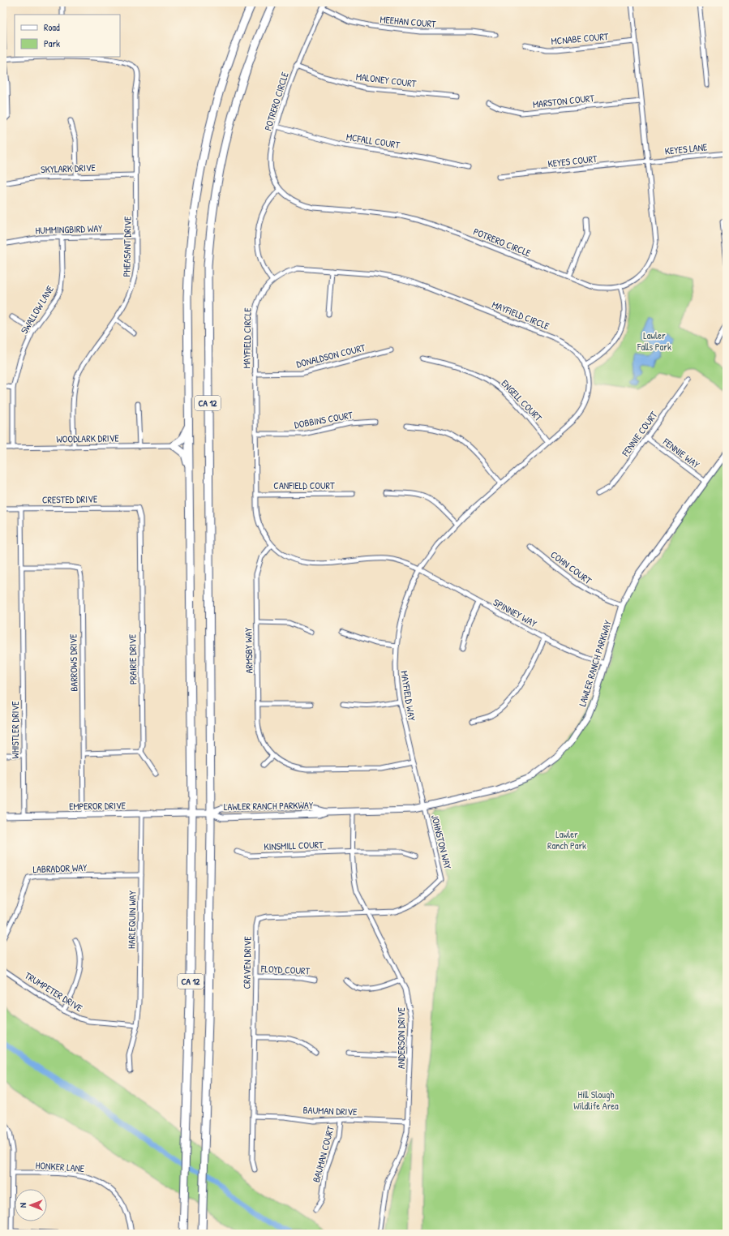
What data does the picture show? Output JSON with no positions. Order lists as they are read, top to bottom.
{
  "streets": {
    "highway": ["CA 12"],
    "street": [
      "MEEHAN COURT",
      "MCNABE COURT",
      "MALONEY COURT",
      "POTRERO CIRCLE",
      "MARSTON COURT",
      "MCFALL COURT",
      "KEYES LANE",
      "KEYES COURT",
      "SKYLARK DRIVE",
      "HUMMINGBIRD WAY",
      "PHEASANT DRIVE",
      "SWALLOW LANE",
      "MAYFIELD CIRCLE",
      "DONALDSON COURT",
      "ENGELL COURT",
      "DOBBINS COURT",
      "FENNIE COURT",
      "WOODLARK DRIVE",
      "FENNIE WAY",
      "CANFIELD COURT",
      "CRESTED DRIVE",
      "COHN COURT",
      "SPINNEY WAY",
      "ARMSBY WAY",
      "PRAIRIE DRIVE",
      "BARROWS DRIVE",
      "LAWLER RANCH PARKWAY",
      "MAYFIELD WAY",
      "WHISTLER DRIVE",
      "EMPEROR DRIVE",
      "JOHNSTON WAY",
      "KINSMILL COURT",
      "LABRADOR WAY",
      "HARLEQUIN WAY",
      "CRAVEN DRIVE",
      "FLOYD COURT",
      "TRUMPETER DRIVE",
      "ANDERSON DRIVE",
      "BAUMAN DRIVE",
      "BAUMAN COURT",
      "HONKER LANE"
    ]
  },
  "crossings": [
    ["MEEHAN COURT", "POTRERO CIRCLE"],
    ["MCNABE COURT", "POTRERO CIRCLE"],
    ["MALONEY COURT", "POTRERO CIRCLE"],
    ["POTRERO CIRCLE", "MARSTON COURT"],
    ["POTRERO CIRCLE", "MCFALL COURT"],
    ["POTRERO CIRCLE", "KEYES LANE"],
    ["POTRERO CIRCLE", "KEYES COURT"],
    ["KEYES LANE", "KEYES COURT"],
    ["SKYLARK DRIVE", "PHEASANT DRIVE"],
    ["HUMMINGBIRD WAY", "PHEASANT DRIVE"],
    ["HUMMINGBIRD WAY", "SWALLOW LANE"],
    ["PHEASANT DRIVE", "WOODLARK DRIVE"],
    ["SWALLOW LANE", "WOODLARK DRIVE"],
    ["MAYFIELD CIRCLE", "DONALDSON COURT"],
    ["MAYFIELD CIRCLE", "ENGELL COURT"],
    ["MAYFIELD CIRCLE", "DOBBINS COURT"],
    ["MAYFIELD CIRCLE", "CANFIELD COURT"],
    ["MAYFIELD CIRCLE", "SPINNEY WAY"],
    ["MAYFIELD CIRCLE", "ARMSBY WAY"],
    ["MAYFIELD CIRCLE", "MAYFIELD WAY"],
    ["CA 12", "LAWLER RANCH PARKWAY"],
    ["CA 12", "EMPEROR DRIVE"],
    ["FENNIE COURT", "FENNIE WAY"],
    ["FENNIE WAY", "LAWLER RANCH PARKWAY"],
    ["CRESTED DRIVE", "PRAIRIE DRIVE"],
    ["CRESTED DRIVE", "WHISTLER DRIVE"],
    ["COHN COURT", "LAWLER RANCH PARKWAY"],
    ["SPINNEY WAY", "LAWLER RANCH PARKWAY"],
    ["SPINNEY WAY", "MAYFIELD WAY"],
    ["ARMSBY WAY", "MAYFIELD WAY"],
    ["BARROWS DRIVE", "WHISTLER DRIVE"],
    ["BARROWS DRIVE", "EMPEROR DRIVE"],
    ["LAWLER RANCH PARKWAY", "MAYFIELD WAY"],
    ["LAWLER RANCH PARKWAY", "EMPEROR DRIVE"],
    ["LAWLER RANCH PARKWAY", "JOHNSTON WAY"],
    ["LAWLER RANCH PARKWAY", "ANDERSON DRIVE"],
    ["MAYFIELD WAY", "JOHNSTON WAY"],
    ["WHISTLER DRIVE", "EMPEROR DRIVE"],
    ["EMPEROR DRIVE", "HARLEQUIN WAY"],
    ["JOHNSTON WAY", "CRAVEN DRIVE"],
    ["JOHNSTON WAY", "ANDERSON DRIVE"],
    ["KINSMILL COURT", "ANDERSON DRIVE"],
    ["LABRADOR WAY", "HARLEQUIN WAY"],
    ["HARLEQUIN WAY", "TRUMPETER DRIVE"],
    ["CRAVEN DRIVE", "FLOYD COURT"],
    ["CRAVEN DRIVE", "ANDERSON DRIVE"],
    ["CRAVEN DRIVE", "BAUMAN DRIVE"],
    ["ANDERSON DRIVE", "BAUMAN DRIVE"],
    ["BAUMAN DRIVE", "BAUMAN COURT"]
  ],
  "parks": ["Lawler Falls Park", "Lawler Ranch Park", "Hill Slough Wildlife Area"],
  "legend": ["Road", "Park"],
  "north": "left"
}
